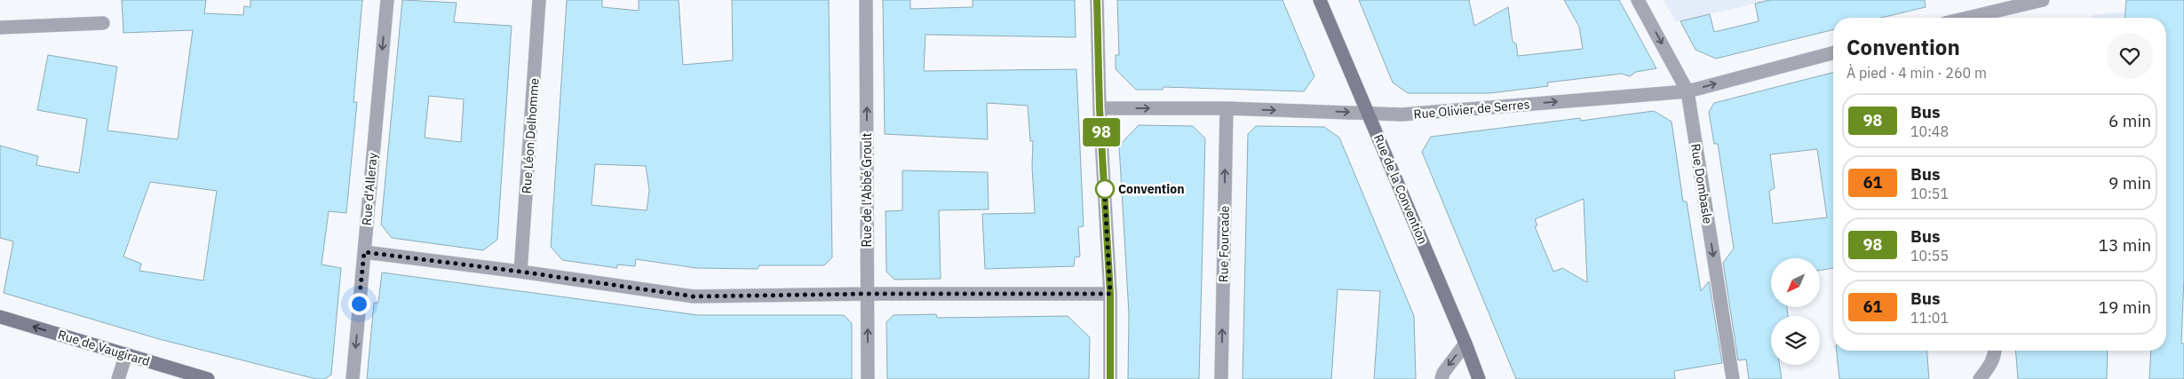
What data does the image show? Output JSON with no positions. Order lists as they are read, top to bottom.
{
  "streets": {
    "main road": ["Rue de la Convention", "Rue de Vaugirard"],
    "street": [
      "Rue Olivier de Serres",
      "Rue Léon Delhomme",
      "Rue Dombasle",
      "Rue d'Alleray",
      "Rue de l'Abbé Groult",
      "Rue Fourcade"
    ]
  },
  "crossings": [
    ["Rue Olivier de Serres", "Rue Dombasle"],
    ["Rue Olivier de Serres", "Rue de la Convention"],
    ["Rue Olivier de Serres", "Rue Fourcade"]
  ],
  "one_way": [
    "Rue Olivier de Serres",
    "Rue Dombasle",
    "Rue d'Alleray",
    "Rue de l'Abbé Groult",
    "Rue de Vaugirard"
  ],
  "places": ["Convention"],
  "lines": ["bus line 98"],
  "north": "bottom left",
  "page": {
    "on_map": "98",
    "heading": ["Convention", "À pied · 4 min · 260 m"],
    "list": [
      {
        "mark": "98",
        "name": "Bus",
        "note": "10:48",
        "value": "6 min"
      },
      {
        "mark": "61",
        "name": "Bus",
        "note": "10:51",
        "value": "9 min"
      },
      {
        "mark": "98",
        "name": "Bus",
        "note": "10:55",
        "value": "13 min"
      },
      {
        "mark": "61",
        "name": "Bus",
        "note": "11:01",
        "value": "19 min"
      }
    ]
  }
}
